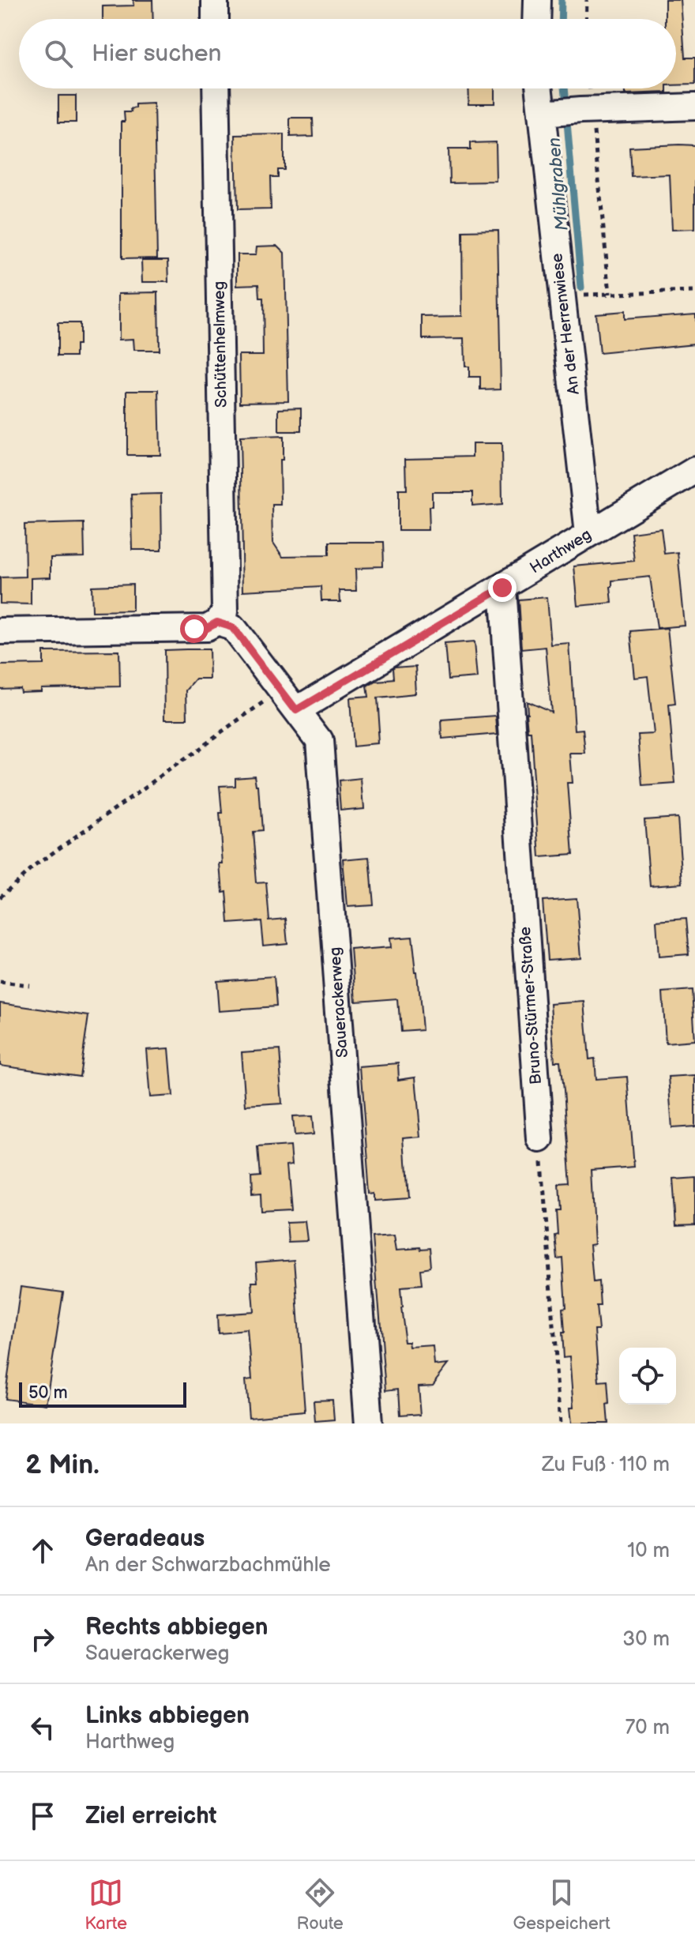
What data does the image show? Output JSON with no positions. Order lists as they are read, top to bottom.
{
  "streets": {
    "street": [
      "An der Herrenwiese",
      "Schüttenhelmweg",
      "Harthweg",
      "Sauerackerweg",
      "Bruno-Stürmer-Straße"
    ]
  },
  "crossings": [
    ["An der Herrenwiese", "Harthweg"],
    ["Schüttenhelmweg", "Sauerackerweg"],
    ["Harthweg", "Sauerackerweg"],
    ["Harthweg", "Bruno-Stürmer-Straße"]
  ],
  "water": ["Mühlgraben"],
  "scale_bar": "50 m",
  "page": {
    "search": "Hier suchen",
    "scale": "50 m",
    "heading": ["2 Min.", "Zu Fuß · 110 m"],
    "list": [
      ["Geradeaus", "An der Schwarzbachmühle", "10 m"],
      ["Rechts abbiegen", "Sauerackerweg", "30 m"],
      ["Links abbiegen", "Harthweg", "70 m"],
      "Ziel erreicht"
    ],
    "nav": ["Karte", "Route", "Gespeichert"]
  }
}
